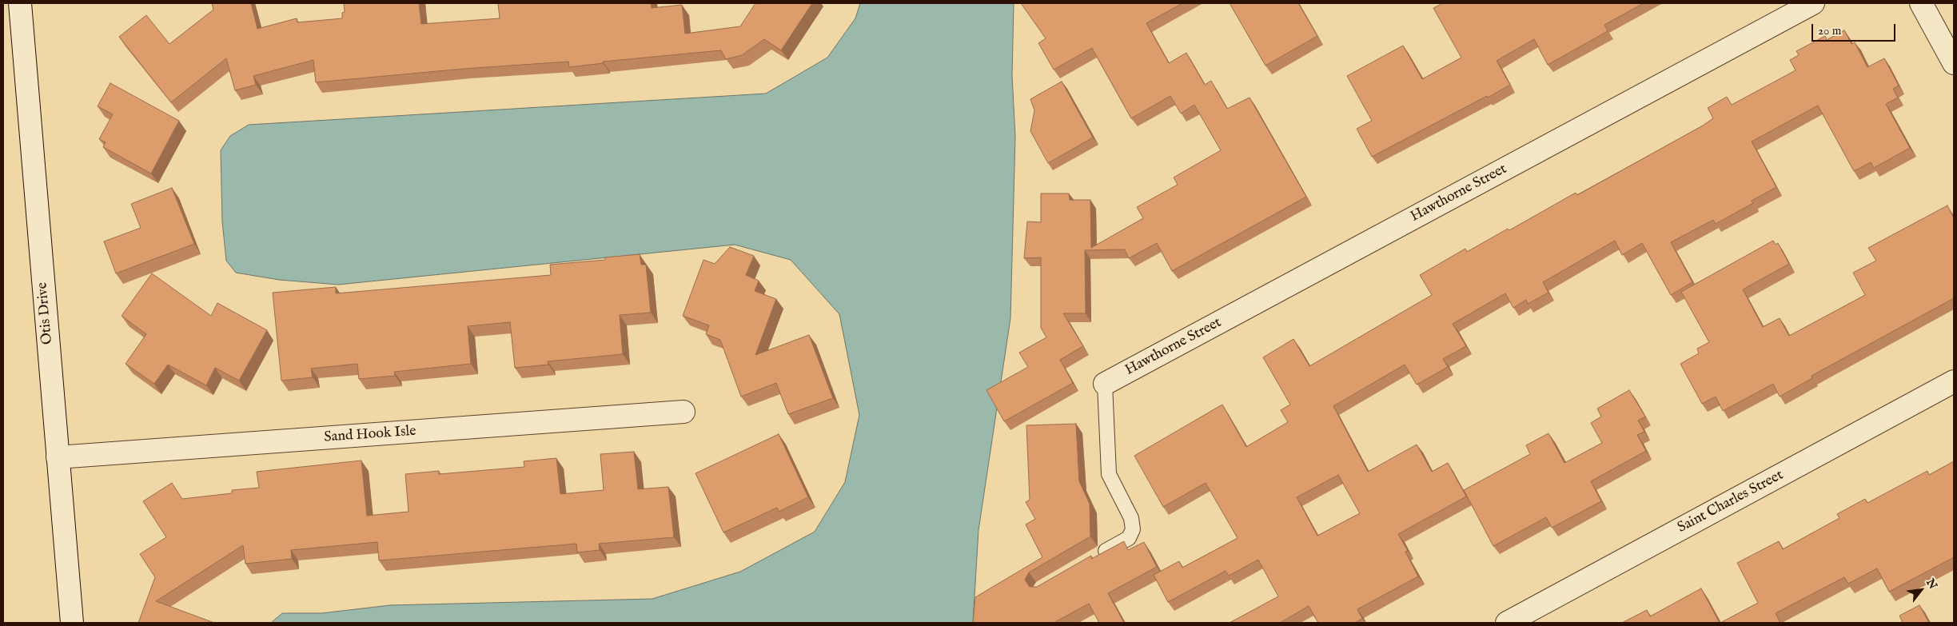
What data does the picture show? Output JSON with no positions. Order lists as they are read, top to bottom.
{
  "streets": {
    "street": [
      "Hawthorne Street",
      "Otis Drive",
      "Sand Hook Isle",
      "Saint Charles Street"
    ]
  },
  "crossings": [
    ["Otis Drive", "Sand Hook Isle"]
  ],
  "scale_bar": "20 m",
  "north": "top right"
}
